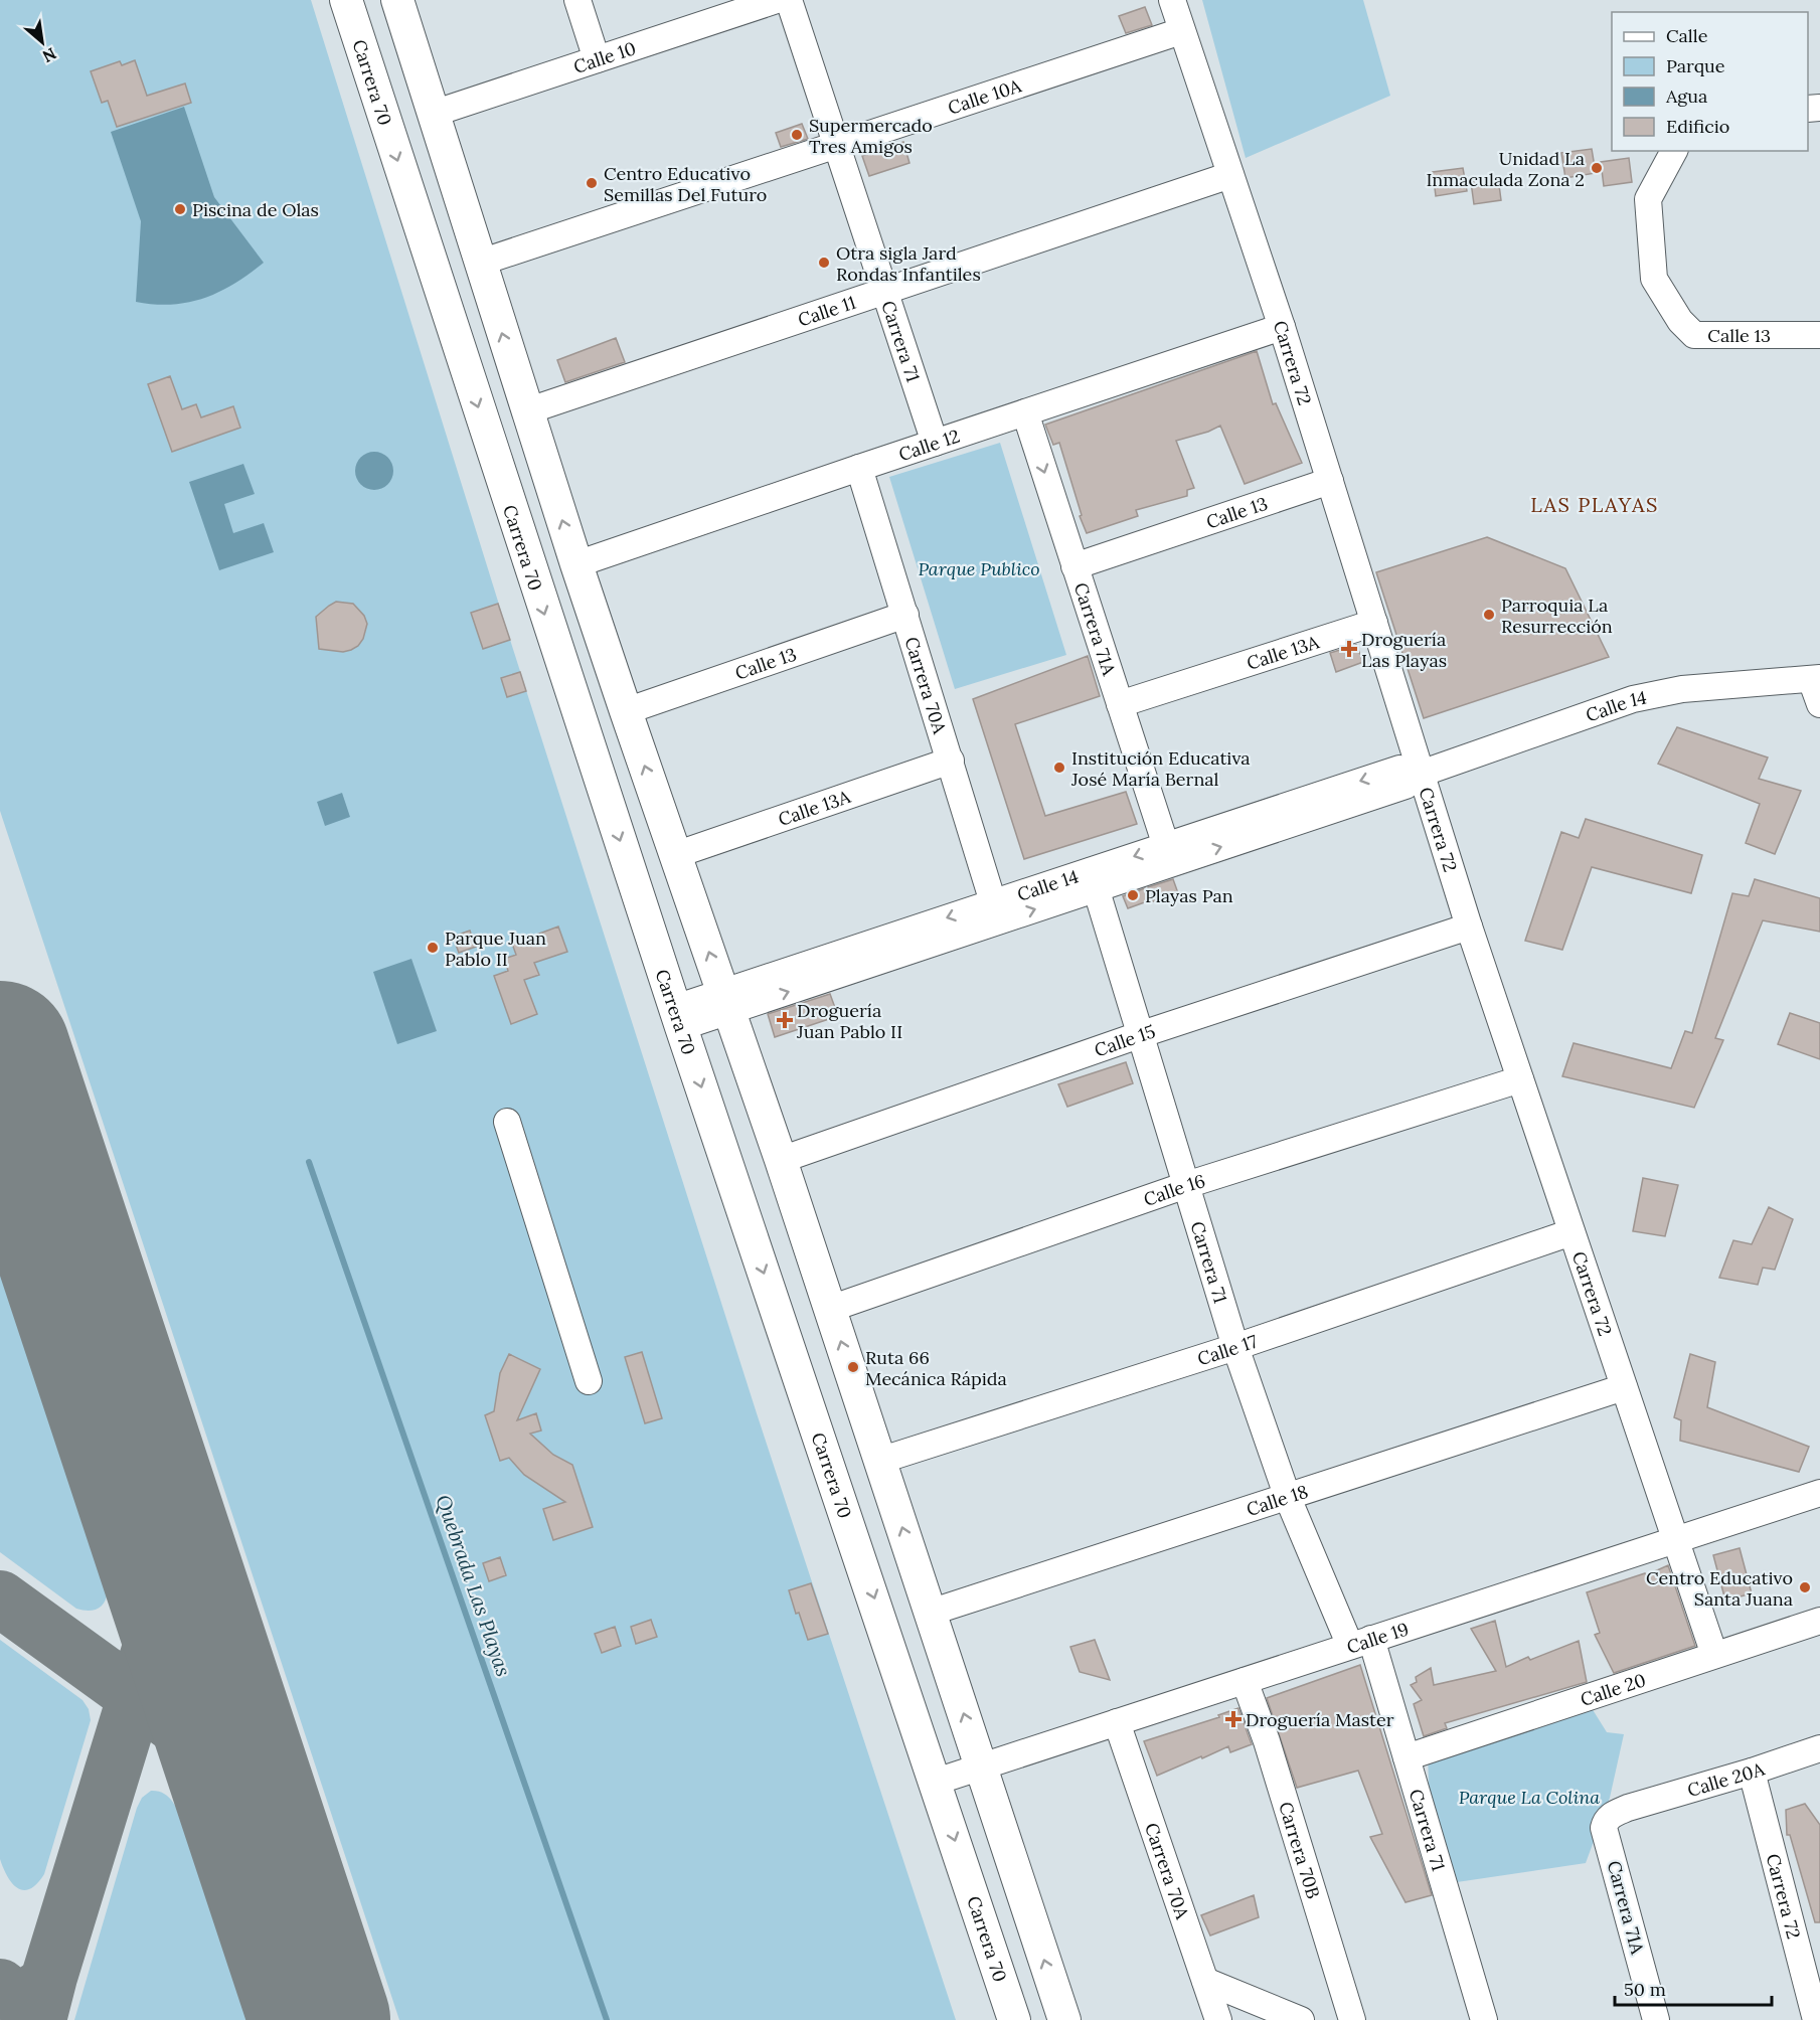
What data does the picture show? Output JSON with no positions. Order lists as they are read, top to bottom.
{
  "streets": {
    "main road": ["Carrera 70"],
    "street": [
      "Calle 10",
      "Calle 10A",
      "Calle 11",
      "Calle 13",
      "Carrera 71",
      "Carrera 72",
      "Calle 12",
      "Carrera 71A",
      "Calle 13A",
      "Carrera 70A",
      "Calle 14",
      "Calle 15",
      "Calle 16",
      "Calle 17",
      "Calle 18",
      "Calle 19",
      "Calle 20",
      "Calle 20A",
      "Carrera 70B"
    ]
  },
  "crossings": [
    ["Carrera 70", "Calle 14"],
    ["Carrera 70", "Calle 19"],
    ["Calle 10A", "Carrera 71"],
    ["Calle 10A", "Carrera 72"],
    ["Calle 11", "Carrera 71"],
    ["Calle 11", "Carrera 72"],
    ["Calle 13", "Carrera 72"],
    ["Calle 13", "Carrera 71A"],
    ["Calle 13", "Carrera 70A"],
    ["Carrera 71", "Calle 12"],
    ["Carrera 71", "Calle 14"],
    ["Carrera 71", "Calle 15"],
    ["Carrera 71", "Calle 16"],
    ["Carrera 71", "Calle 17"],
    ["Carrera 71", "Calle 18"],
    ["Carrera 71", "Calle 19"],
    ["Carrera 71", "Calle 20"],
    ["Carrera 72", "Calle 12"],
    ["Carrera 72", "Calle 13A"],
    ["Carrera 72", "Calle 14"],
    ["Carrera 72", "Calle 15"],
    ["Carrera 72", "Calle 16"],
    ["Carrera 72", "Calle 17"],
    ["Carrera 72", "Calle 18"],
    ["Carrera 72", "Calle 19"],
    ["Carrera 72", "Calle 20"],
    ["Carrera 72", "Calle 20A"],
    ["Calle 12", "Carrera 71A"],
    ["Calle 12", "Carrera 70A"],
    ["Carrera 71A", "Calle 13A"],
    ["Carrera 71A", "Calle 14"],
    ["Carrera 71A", "Calle 20A"],
    ["Calle 13A", "Carrera 70A"],
    ["Carrera 70A", "Calle 14"],
    ["Carrera 70A", "Calle 19"],
    ["Calle 19", "Carrera 70B"]
  ],
  "districts": ["LAS PLAYAS"],
  "water": ["Quebrada Las Playas"],
  "parks": ["Parque Publico", "Parque La Colina"],
  "places": {
    "other": [
      "Supermercado Tres Amigos",
      "Unidad La Inmaculada Zona 2",
      "Centro Educativo Semillas Del Futuro",
      "Piscina de Olas",
      "Otra sigla Jard Rondas Infantiles",
      "Parroquia La Resurrección",
      "Institución Educativa José María Bernal",
      "Playas Pan",
      "Parque Juan Pablo II",
      "Ruta 66 Mecánica Rápida",
      "Centro Educativo Santa Juana"
    ],
    "health": ["Droguería Las Playas", "Droguería Juan Pablo II", "Droguería Master"]
  },
  "legend": [
    "Calle",
    "Parque",
    "Agua",
    "Edificio"
  ],
  "scale_bar": "50 m",
  "north": "bottom right"
}
